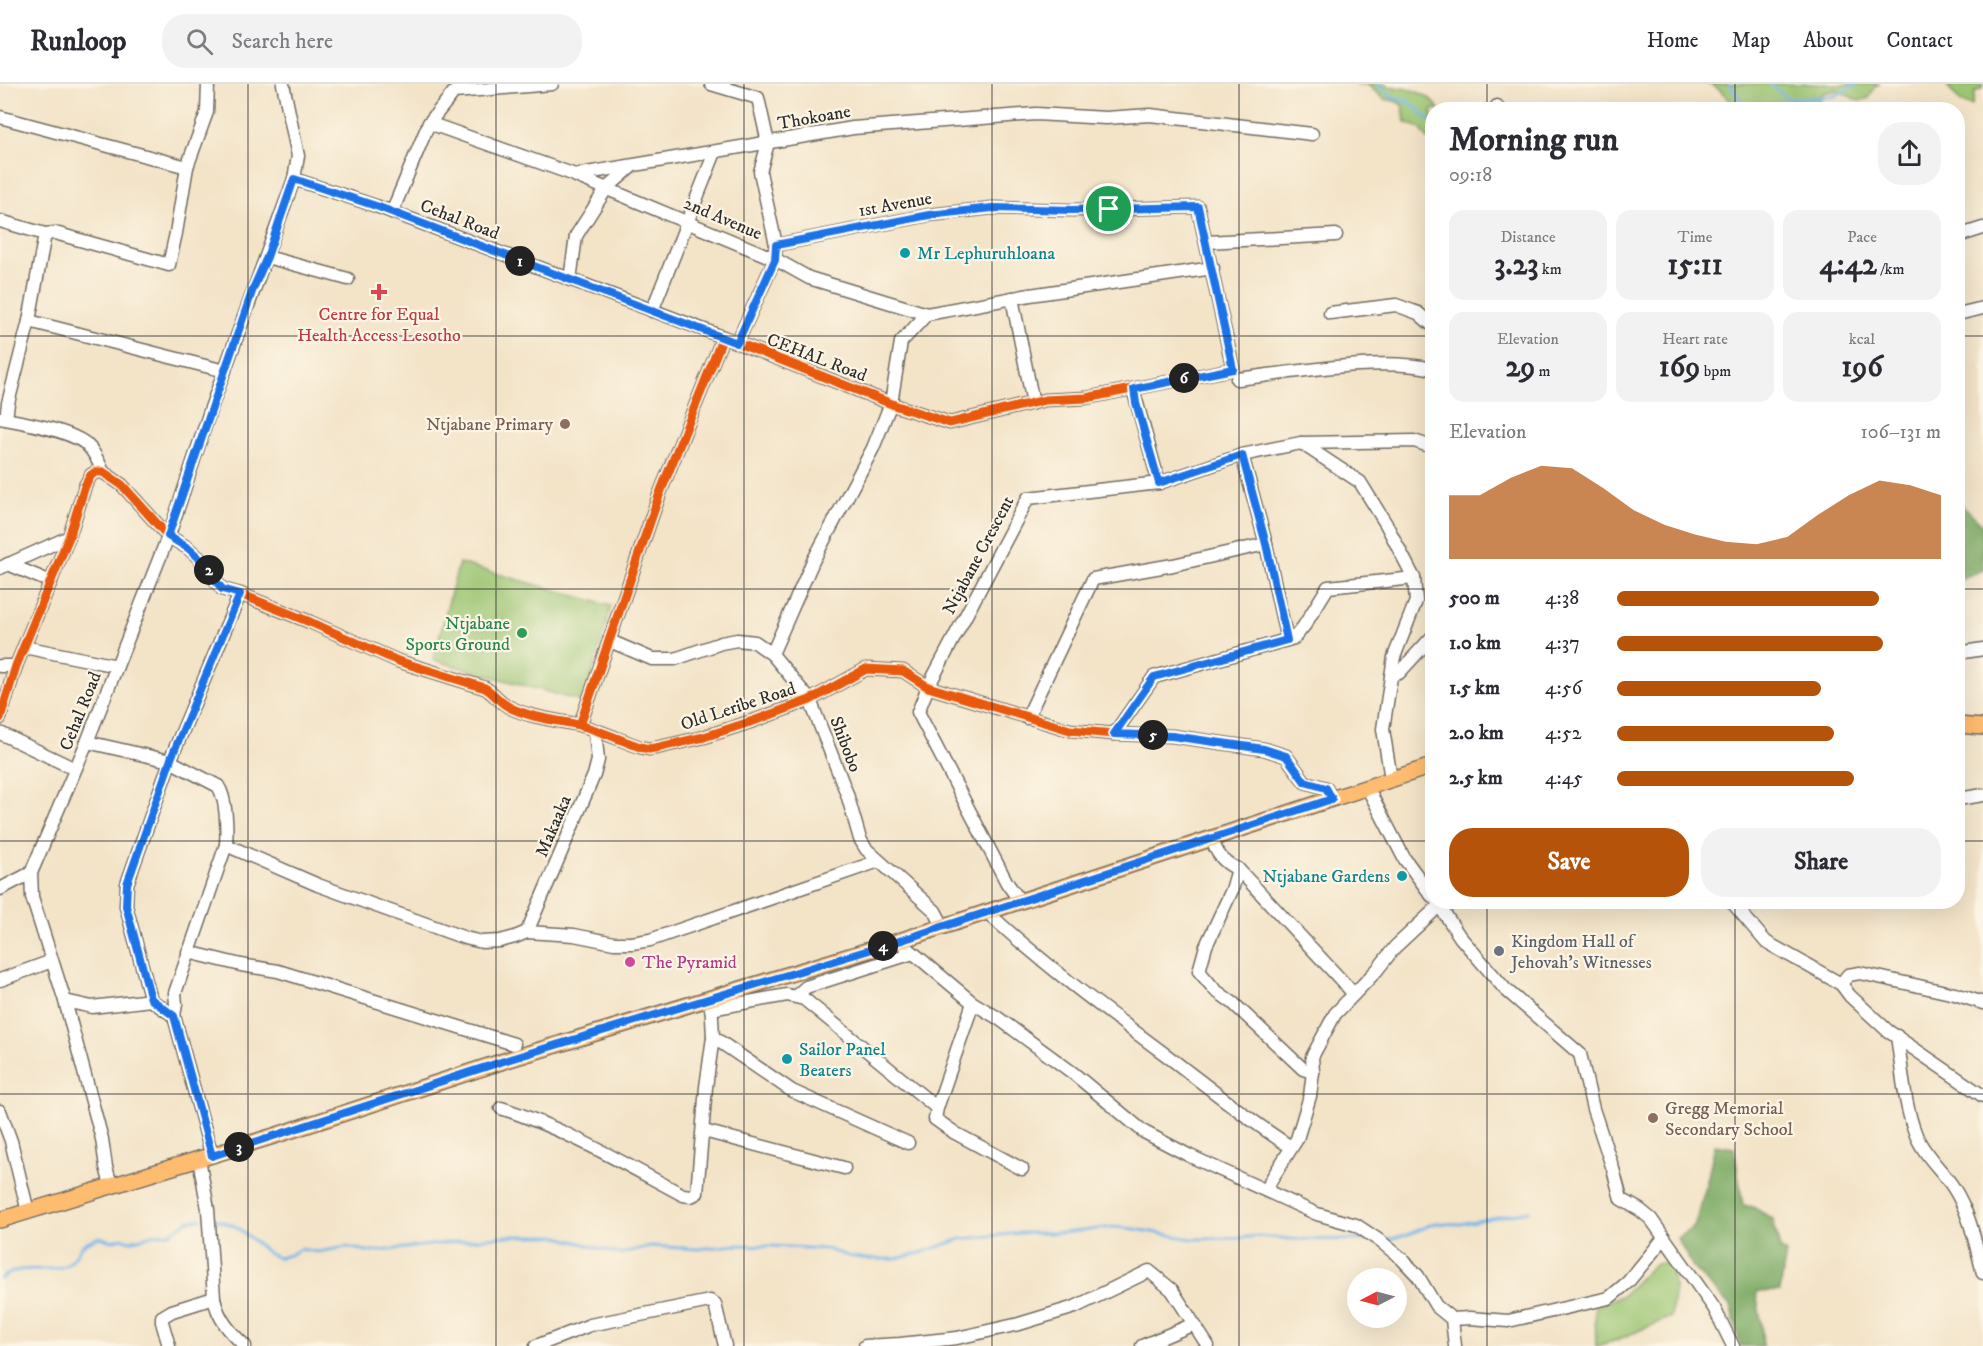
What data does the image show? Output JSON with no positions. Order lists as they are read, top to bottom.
{
  "streets": {
    "street": [
      "Thokoane",
      "1st Avenue",
      "2nd Avenue",
      "Cehal Road",
      "CEHAL Road",
      "Ntjabane Crescent",
      "Old Leribe Road",
      "Shibobo",
      "Makaaka"
    ]
  },
  "crossings": [
    ["Thokoane", "2nd Avenue"],
    ["1st Avenue", "2nd Avenue"],
    ["1st Avenue", "CEHAL Road"],
    ["Cehal Road", "CEHAL Road"],
    ["Cehal Road", "Old Leribe Road"],
    ["Ntjabane Crescent", "Old Leribe Road"],
    ["Old Leribe Road", "Shibobo"],
    ["Old Leribe Road", "Makaaka"]
  ],
  "places": {
    "other": [
      "Mr Lephuruhloana",
      "Ntjabane Primary",
      "Ntjabane Sports Ground",
      "Ntjabane Gardens",
      "Kingdom Hall of Jehovah's Witnesses",
      "The Pyramid",
      "Sailor Panel Beaters",
      "Gregg Memorial Secondary School"
    ],
    "health": ["Centre for Equal Health Access Lesotho"]
  },
  "north": "left",
  "page": {
    "header": "Runloop",
    "search": "Search here",
    "nav": [
      "Home",
      "Map",
      "About",
      "Contact"
    ],
    "heading": ["Morning run", "09:18"],
    "stats": [
      ["Distance", "3.23 km"],
      ["Time", "15:11"],
      ["Pace", "4:42 /km"],
      ["Elevation", "29 m"],
      ["Heart rate", "169 bpm"],
      ["kcal", "196"]
    ],
    "pins": [
      "1",
      "6",
      "2",
      "5",
      "4",
      "3"
    ],
    "chart": ["Elevation", "106–131 m"],
    "list": [
      {
        "name": "500 m",
        "note": "4:38"
      },
      {
        "name": "1.0 km",
        "note": "4:37"
      },
      {
        "name": "1.5 km",
        "note": "4:56"
      },
      {
        "name": "2.0 km",
        "note": "4:52"
      },
      {
        "name": "2.5 km",
        "note": "4:45"
      }
    ],
    "buttons": ["Save", "Share"]
  }
}
